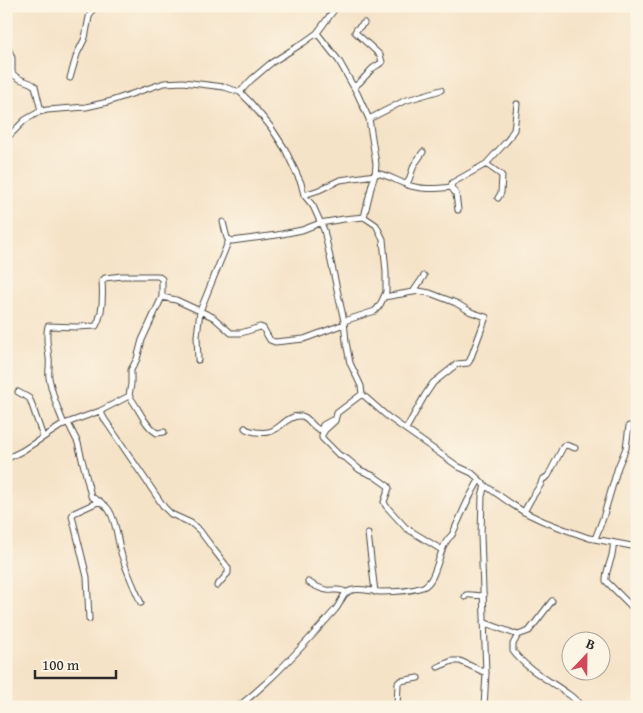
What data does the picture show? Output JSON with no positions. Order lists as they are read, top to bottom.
{
  "scale_bar": "100 m",
  "north": "top"
}
